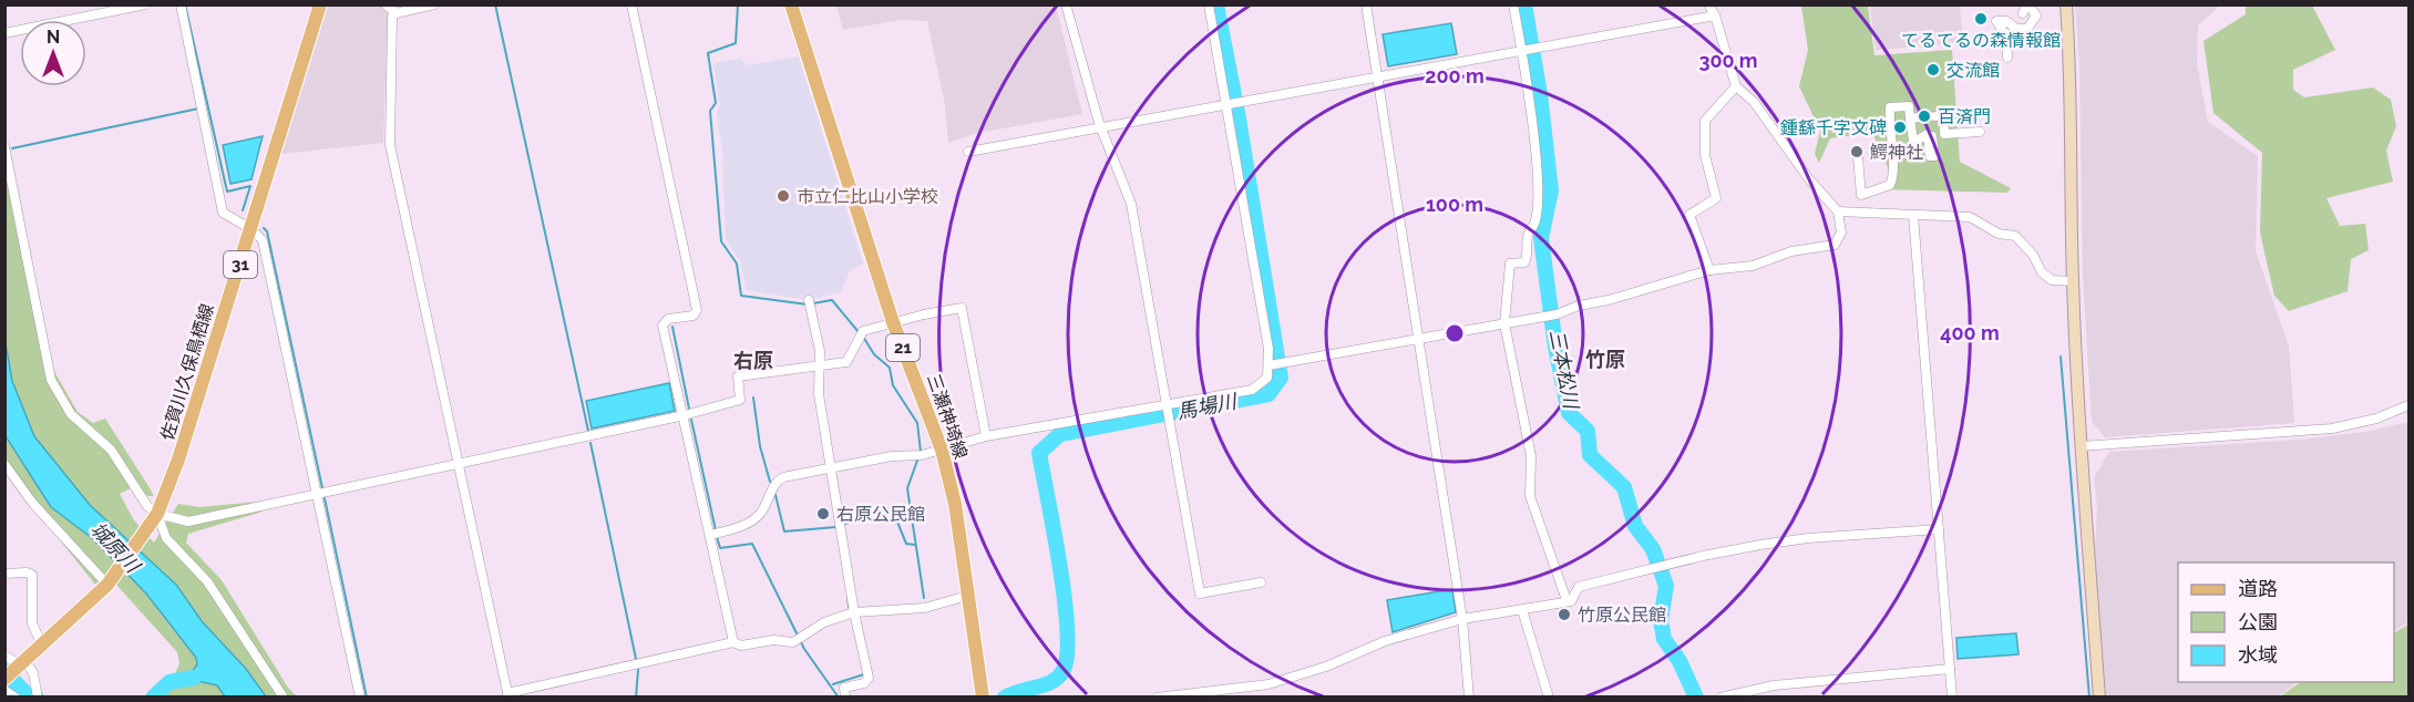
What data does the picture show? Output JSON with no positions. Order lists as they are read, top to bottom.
{
  "streets": {
    "main road": [
      "31",
      "21",
      "佐賀川久保鳥栖線",
      "三瀬神埼線"
    ]
  },
  "crossings": [
    ["31", "佐賀川久保鳥栖線"]
  ],
  "districts": ["竹原", "右原"],
  "water": ["三本松川", "馬場川", "城原川"],
  "places": [
    "てるてるの森情報館",
    "交流館",
    "百済門",
    "鍾繇千字文碑",
    "鰐神社",
    "市立仁比山小学校",
    "右原公民館",
    "竹原公民館"
  ],
  "legend": ["道路", "公園", "水域"],
  "north": "top",
  "rings": [
    "300 m",
    "200 m",
    "100 m",
    "400 m"
  ]
}
